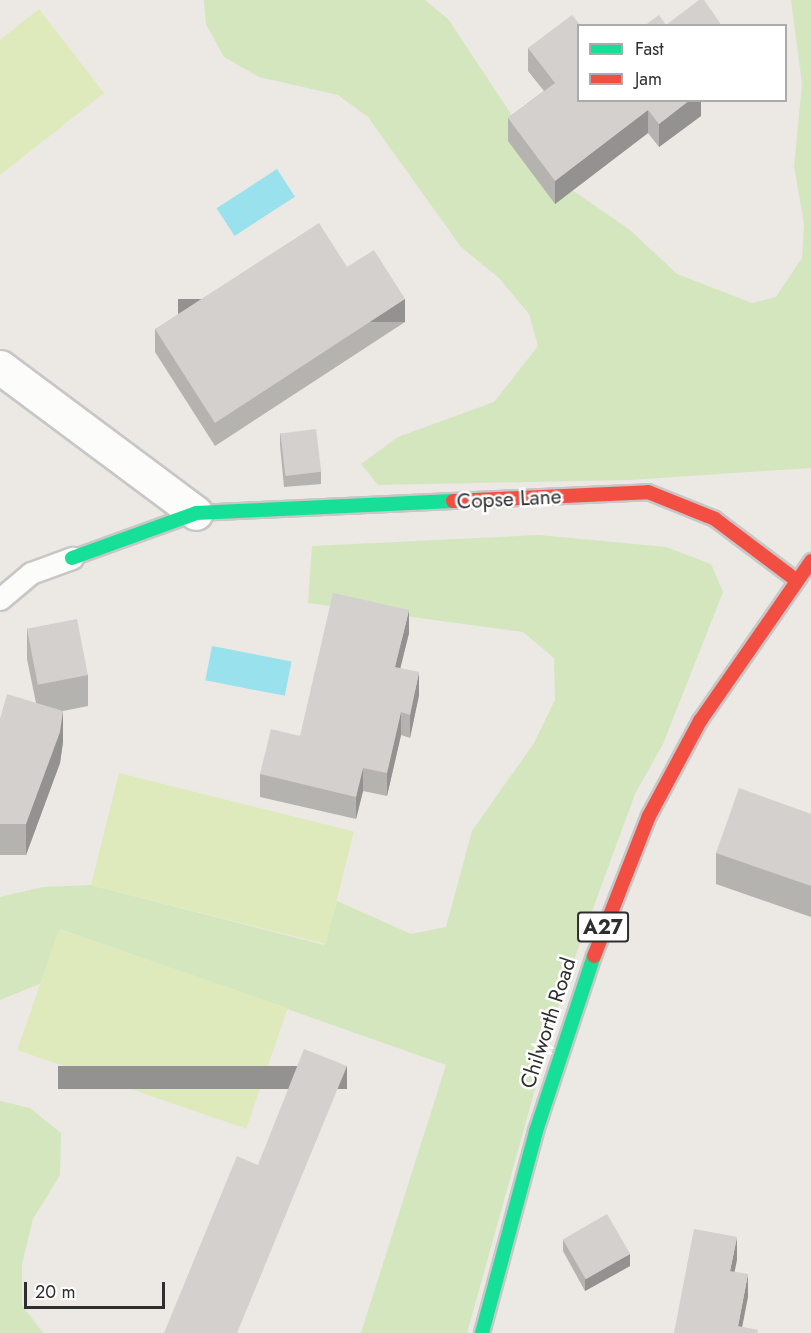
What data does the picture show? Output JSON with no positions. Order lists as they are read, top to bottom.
{
  "streets": {
    "main road": ["Copse Lane", "A27", "Chilworth Road"]
  },
  "crossings": [
    ["Copse Lane", "Chilworth Road"]
  ],
  "legend": ["Fast", "Jam"],
  "scale_bar": "20 m"
}
